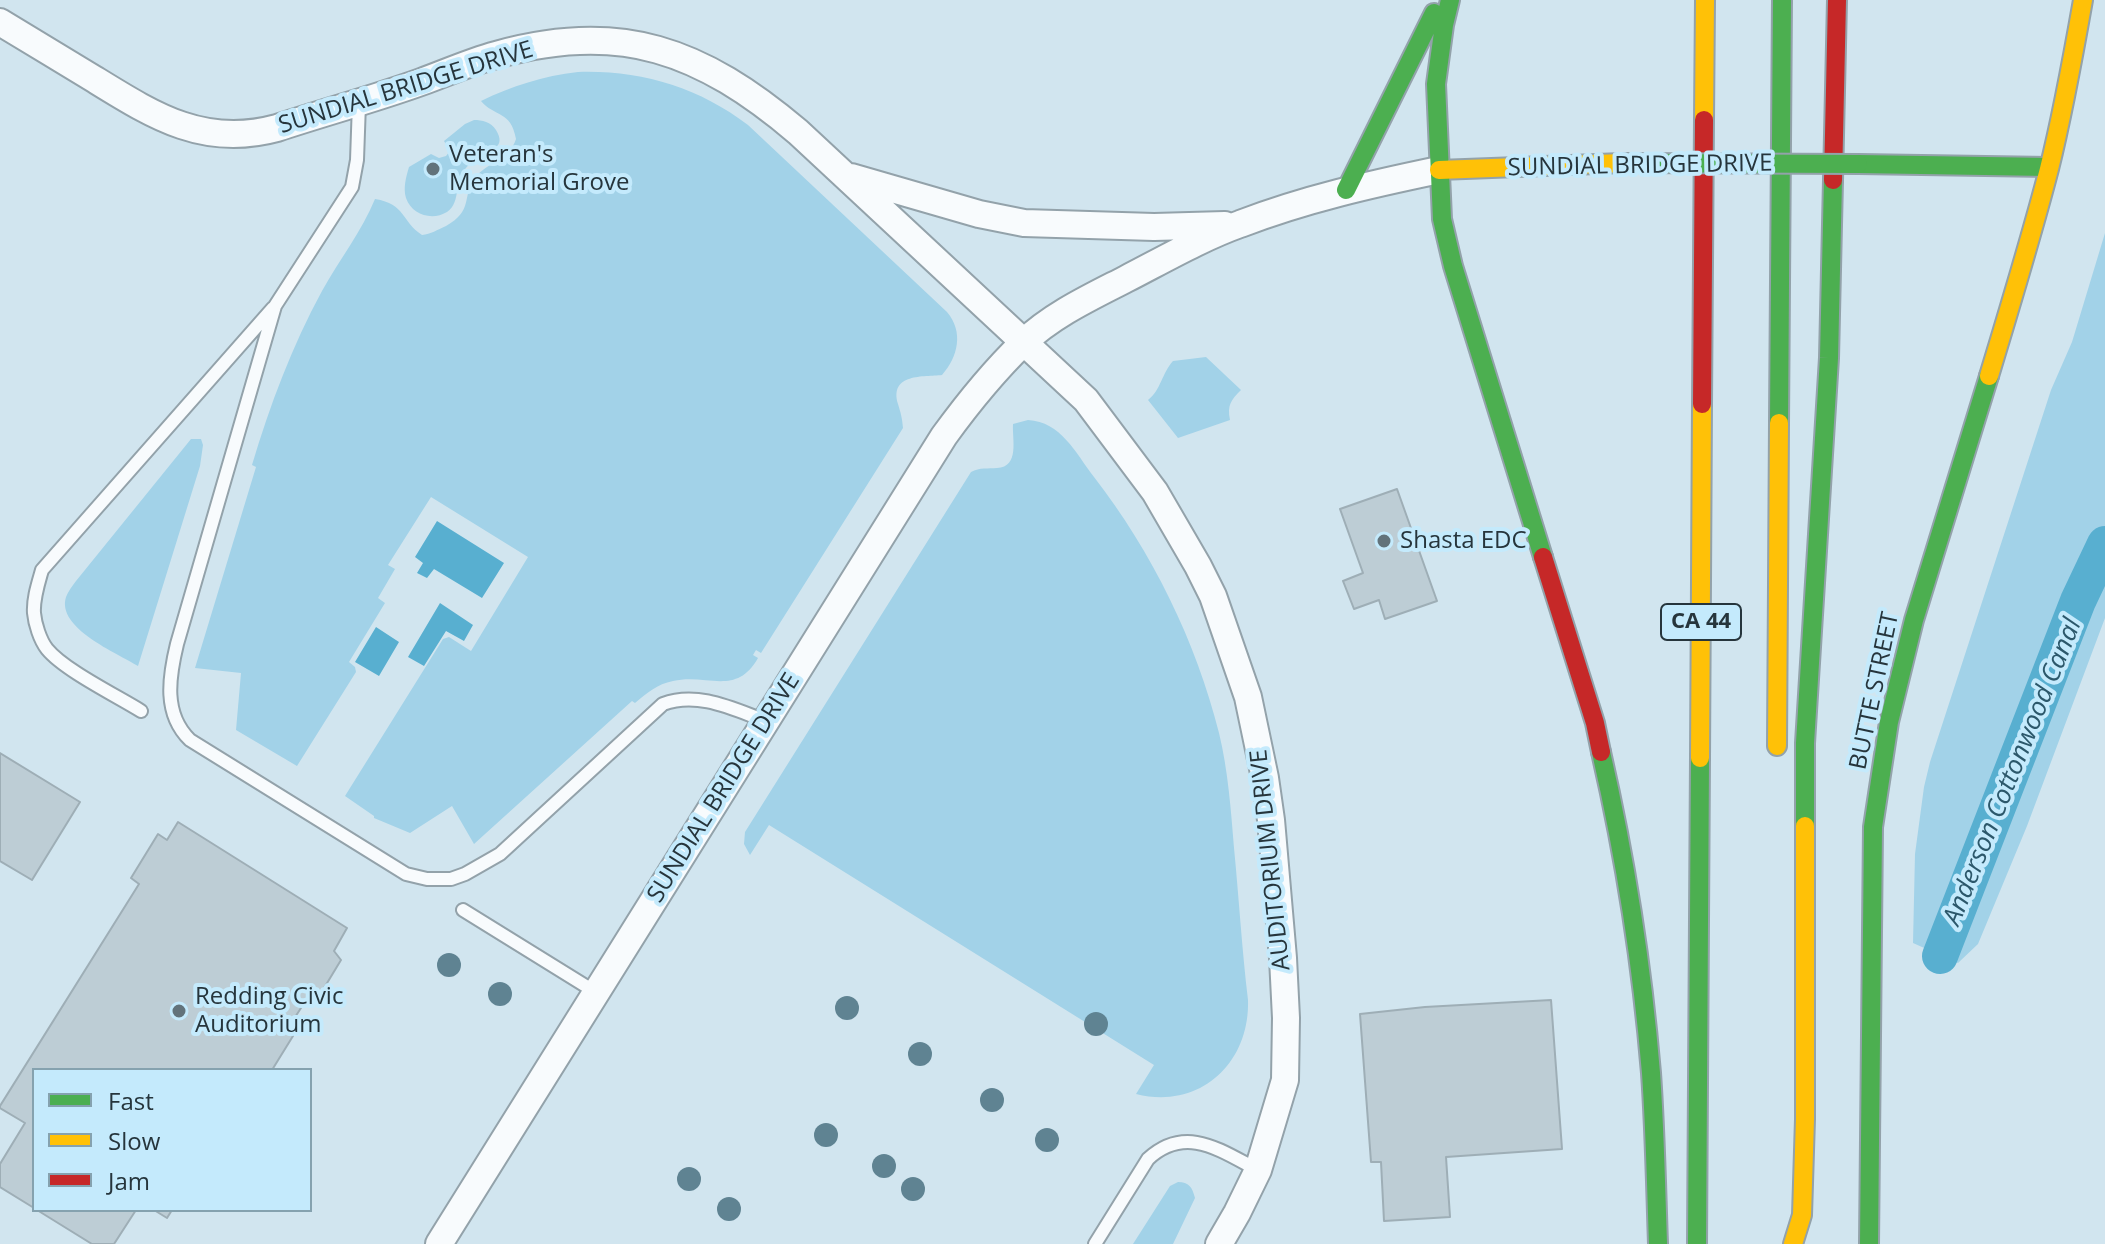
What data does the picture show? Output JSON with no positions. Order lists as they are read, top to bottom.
{
  "streets": {
    "main road": ["SUNDIAL BRIDGE DRIVE", "CA 44", "BUTTE STREET"],
    "street": ["AUDITORIUM DRIVE"]
  },
  "crossings": [
    ["SUNDIAL BRIDGE DRIVE", "BUTTE STREET"],
    ["SUNDIAL BRIDGE DRIVE", "AUDITORIUM DRIVE"]
  ],
  "water": ["Anderson Cottonwood Canal"],
  "places": ["Veteran's Memorial Grove", "Shasta EDC", "Redding Civic Auditorium"],
  "legend": ["Fast", "Slow", "Jam"]
}
